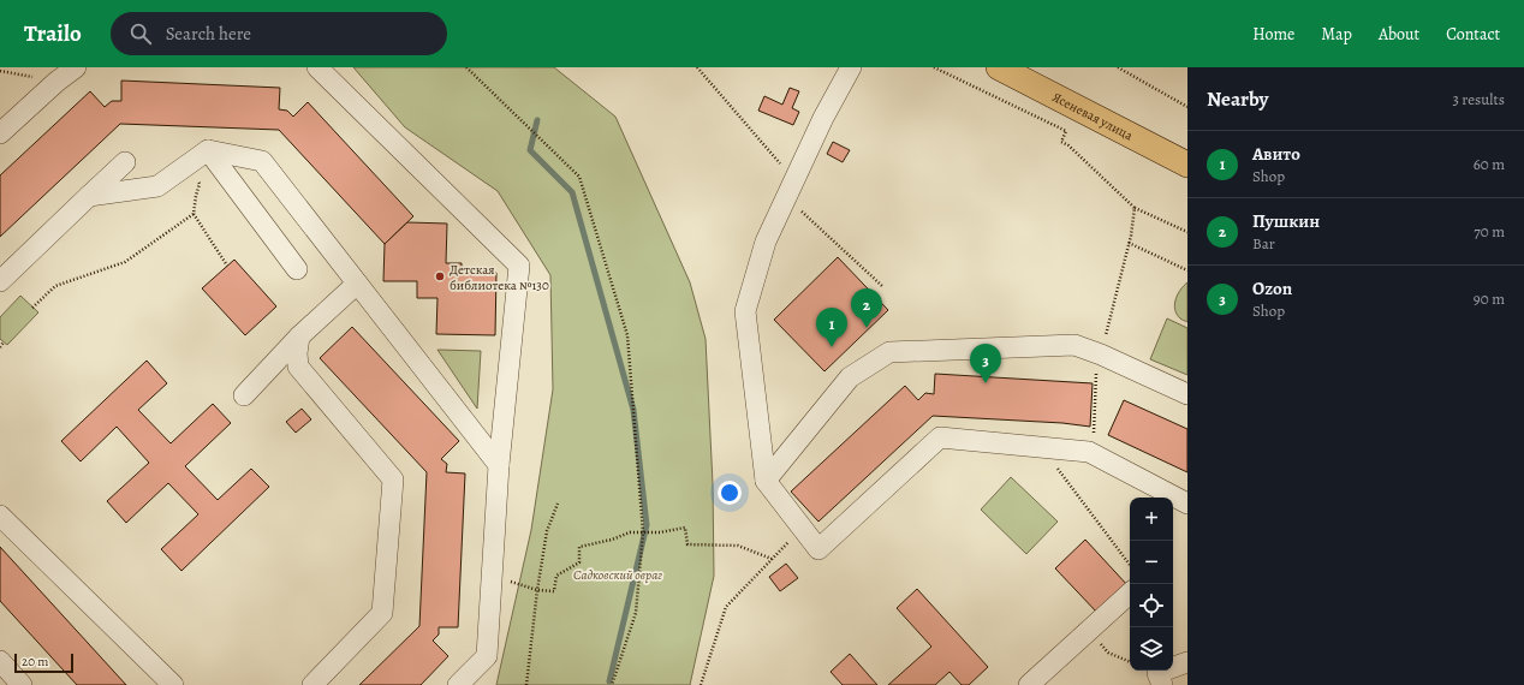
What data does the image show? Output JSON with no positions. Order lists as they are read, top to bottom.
{
  "streets": {
    "main road": ["Ясеневая улица"]
  },
  "parks": ["Садковский овраг"],
  "places": ["Детская библиотека №130"],
  "scale_bar": "20 m",
  "page": {
    "header": "Trailo",
    "search": "Search here",
    "nav": [
      "Home",
      "Map",
      "About",
      "Contact"
    ],
    "heading": ["Nearby", "3 results"],
    "list": [
      {
        "mark": "1",
        "name": "Авито",
        "note": "Shop",
        "value": "60 m"
      },
      {
        "mark": "2",
        "name": "Пушкин",
        "note": "Bar",
        "value": "70 m"
      },
      {
        "mark": "3",
        "name": "Ozon",
        "note": "Shop",
        "value": "90 m"
      }
    ],
    "pins": ["2", "1", "3"],
    "map_buttons": ["+", "−"],
    "scale": "20 m"
  }
}
